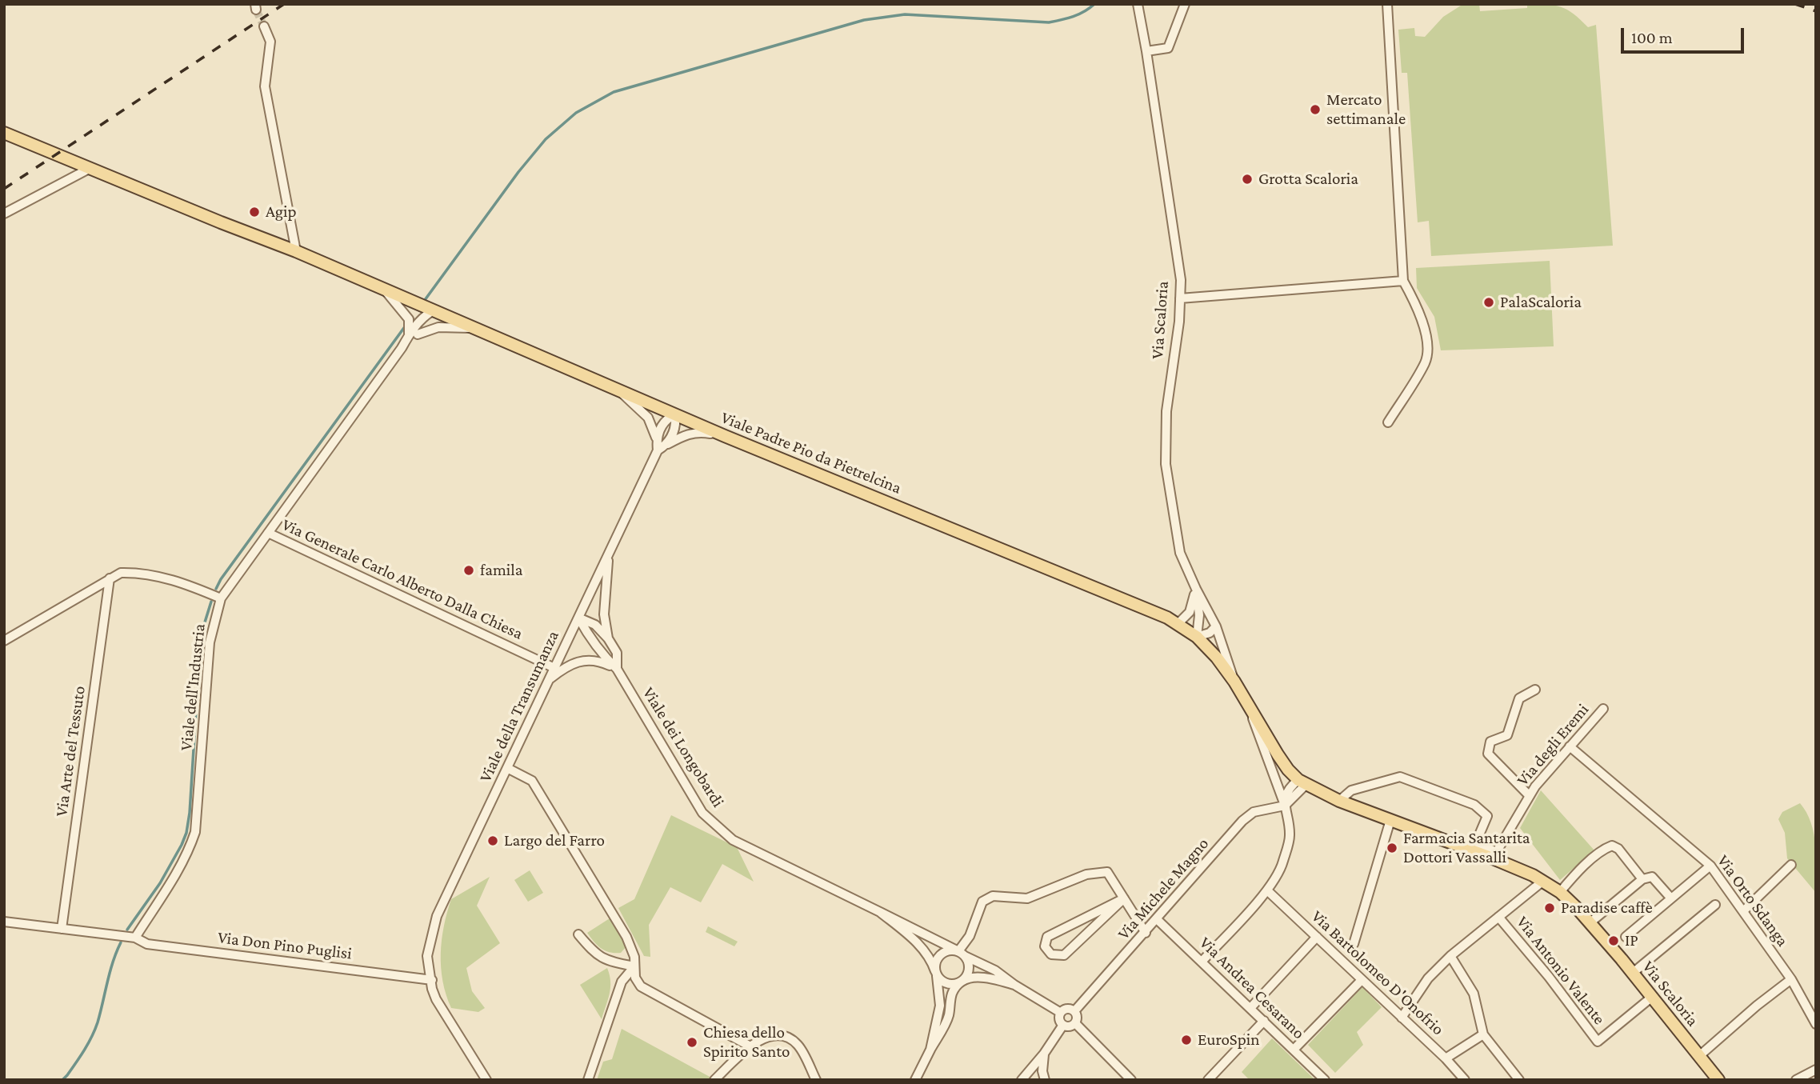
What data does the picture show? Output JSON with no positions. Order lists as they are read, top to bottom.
{
  "streets": {
    "main road": ["Via Scaloria", "Viale Padre Pio da Pietrelcina"],
    "street": [
      "Via Generale Carlo Alberto Dalla Chiesa",
      "Viale dell'Industria",
      "Viale della Transumanza",
      "Via degli Eremi",
      "Viale dei Longobardi",
      "Via Arte del Tessuto",
      "Via Michele Magno",
      "Via Orto Sdanga",
      "Via Don Pino Puglisi",
      "Via Antonio Valente",
      "Via Bartolomeo D'Onofrio",
      "Via Andrea Cesarano"
    ]
  },
  "crossings": [
    ["Via Scaloria", "Viale Padre Pio da Pietrelcina"],
    ["Via Scaloria", "Via degli Eremi"],
    ["Via Scaloria", "Via Michele Magno"],
    ["Via Scaloria", "Via Antonio Valente"],
    ["Via Scaloria", "Via Bartolomeo D'Onofrio"],
    ["Via Scaloria", "Via Andrea Cesarano"],
    ["Viale Padre Pio da Pietrelcina", "Viale dell'Industria"],
    ["Viale Padre Pio da Pietrelcina", "Viale della Transumanza"],
    ["Via Generale Carlo Alberto Dalla Chiesa", "Viale dell'Industria"],
    ["Via Generale Carlo Alberto Dalla Chiesa", "Viale della Transumanza"],
    ["Viale dell'Industria", "Via Don Pino Puglisi"],
    ["Viale della Transumanza", "Viale dei Longobardi"],
    ["Viale della Transumanza", "Via Don Pino Puglisi"],
    ["Via degli Eremi", "Via Orto Sdanga"],
    ["Via Arte del Tessuto", "Via Don Pino Puglisi"],
    ["Via Michele Magno", "Via Andrea Cesarano"]
  ],
  "places": [
    "Mercato settimanale",
    "Grotta Scaloria",
    "Agip",
    "PalaScaloria",
    "famila",
    "Largo del Farro",
    "Farmacia Santarita Dottori Vassalli",
    "Paradise caffè",
    "IP",
    "EuroSpin",
    "Chiesa dello Spirito Santo"
  ],
  "scale_bar": "100 m"
}
